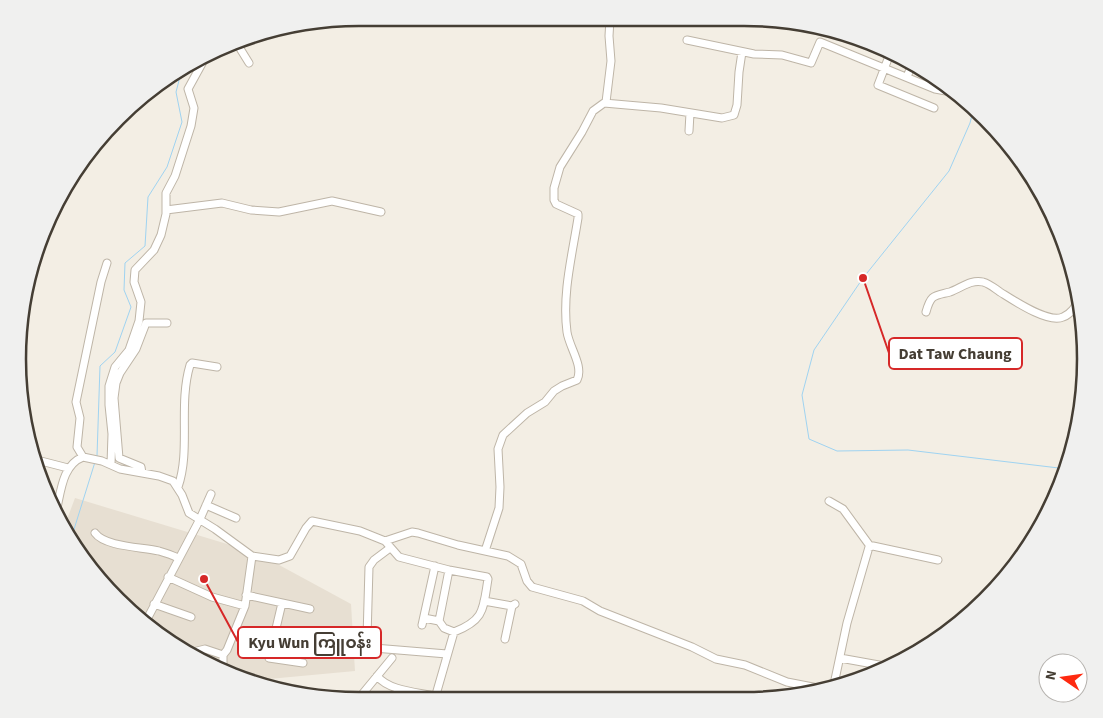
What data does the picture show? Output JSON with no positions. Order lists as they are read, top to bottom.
{
  "places": ["Dat Taw Chaung", "Kyu Wun ကြူဝန်း"],
  "north": "left"
}
